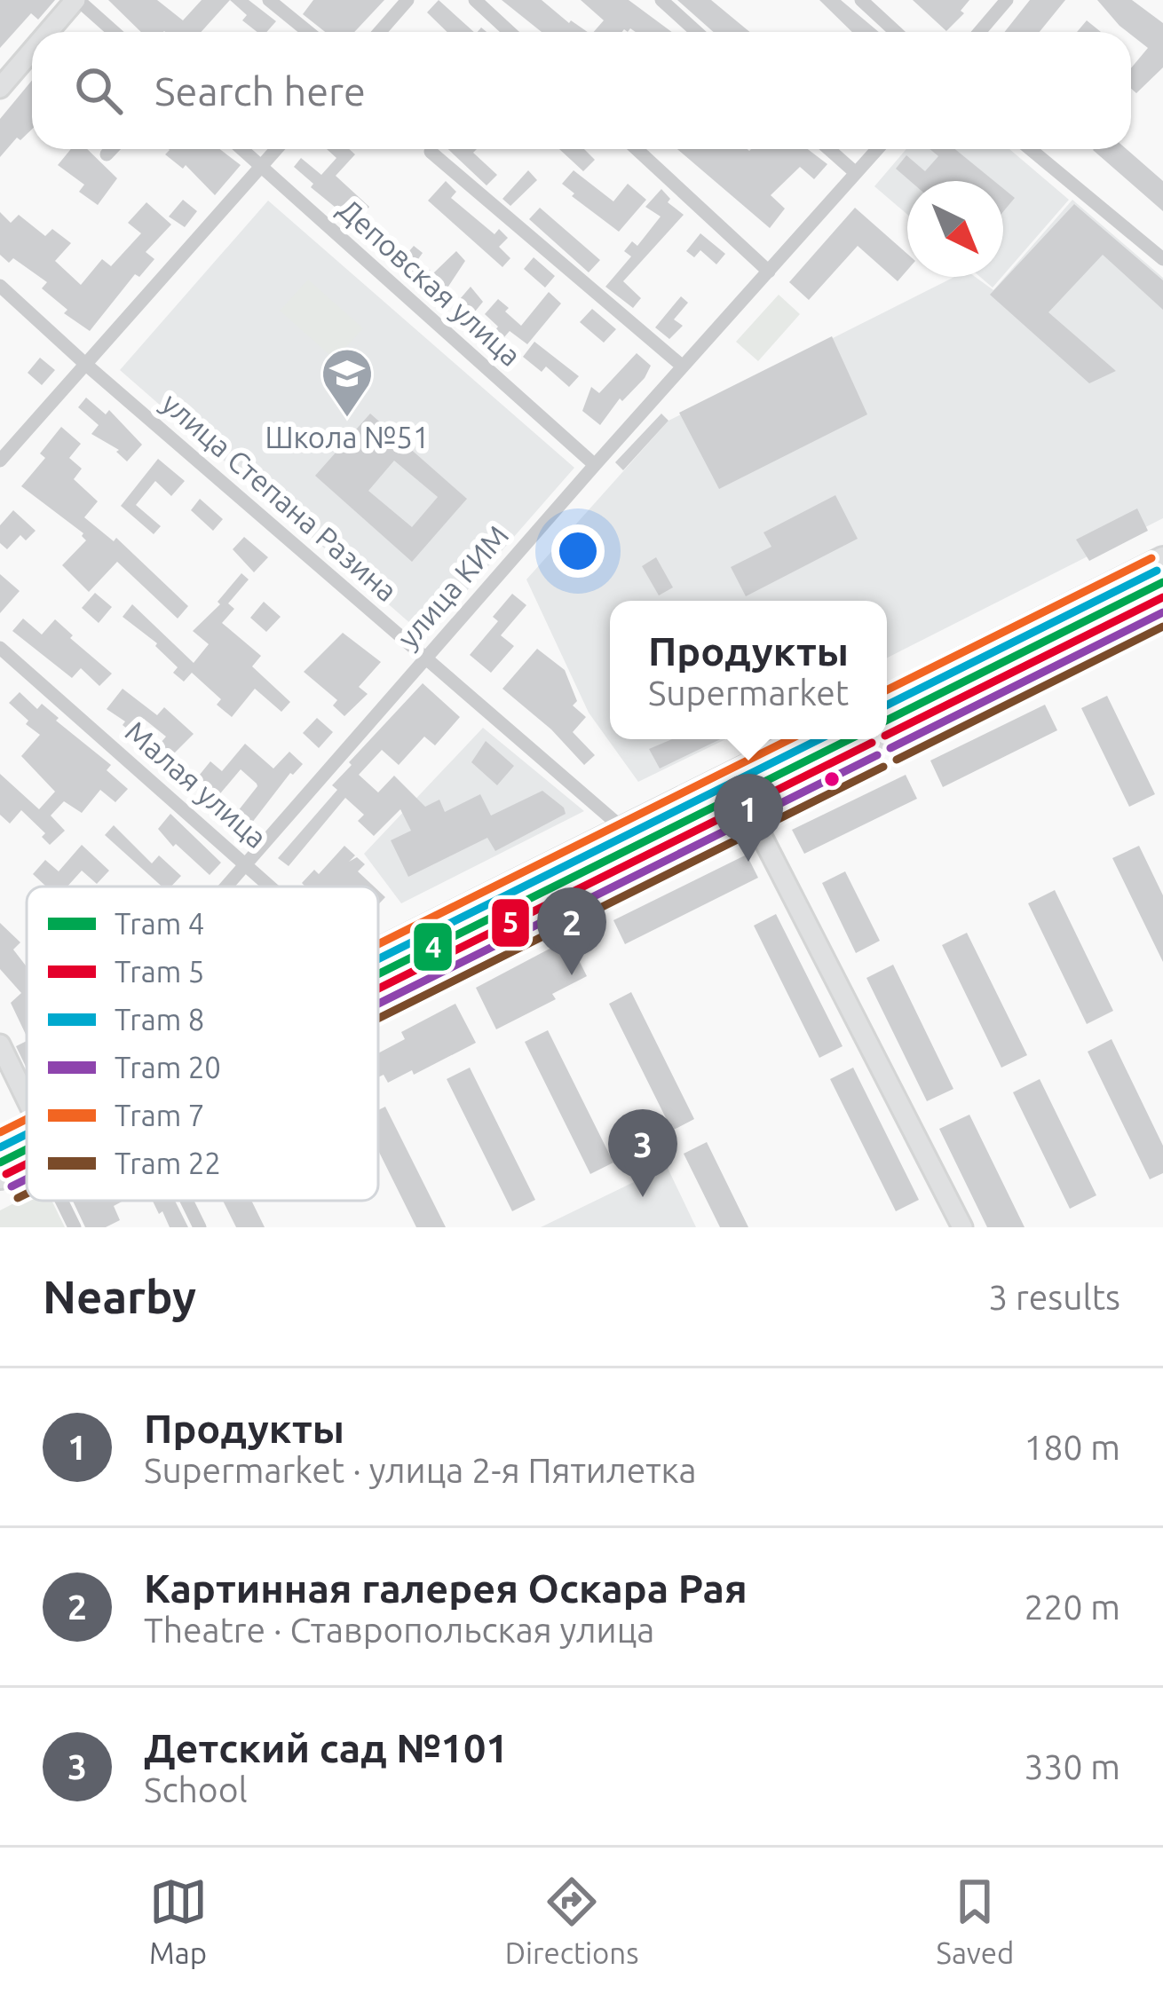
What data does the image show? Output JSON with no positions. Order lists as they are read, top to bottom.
{
  "streets": {
    "street": [
      "Деповская улица",
      "улица Степана Разина",
      "улица КИМ",
      "Малая улица"
    ]
  },
  "crossings": [
    ["Деповская улица", "улица КИМ"],
    ["улица Степана Разина", "улица КИМ"],
    ["улица КИМ", "Малая улица"]
  ],
  "places": {
    "school or university": ["Школа №51"]
  },
  "lines": [
    "tram line 7",
    "tram line 8",
    "tram line 4",
    "tram line 5",
    "tram line 20",
    "tram line 22"
  ],
  "legend": [
    "Tram 4",
    "Tram 5",
    "Tram 8",
    "Tram 20",
    "Tram 7",
    "Tram 22"
  ],
  "north": "bottom right",
  "page": {
    "search": "Search here",
    "popup": ["Продукты", "Supermarket"],
    "pins": ["1", "2", "3"],
    "heading": ["Nearby", "3 results"],
    "list": [
      {
        "mark": "1",
        "name": "Продукты",
        "note": "Supermarket · улица 2-я Пятилетка",
        "value": "180 m"
      },
      {
        "mark": "2",
        "name": "Картинная галерея Оскара Рая",
        "note": "Theatre · Ставропольская улица",
        "value": "220 m"
      },
      {
        "mark": "3",
        "name": "Детский сад №101",
        "note": "School",
        "value": "330 m"
      }
    ],
    "nav": ["Map", "Directions", "Saved"]
  }
}
